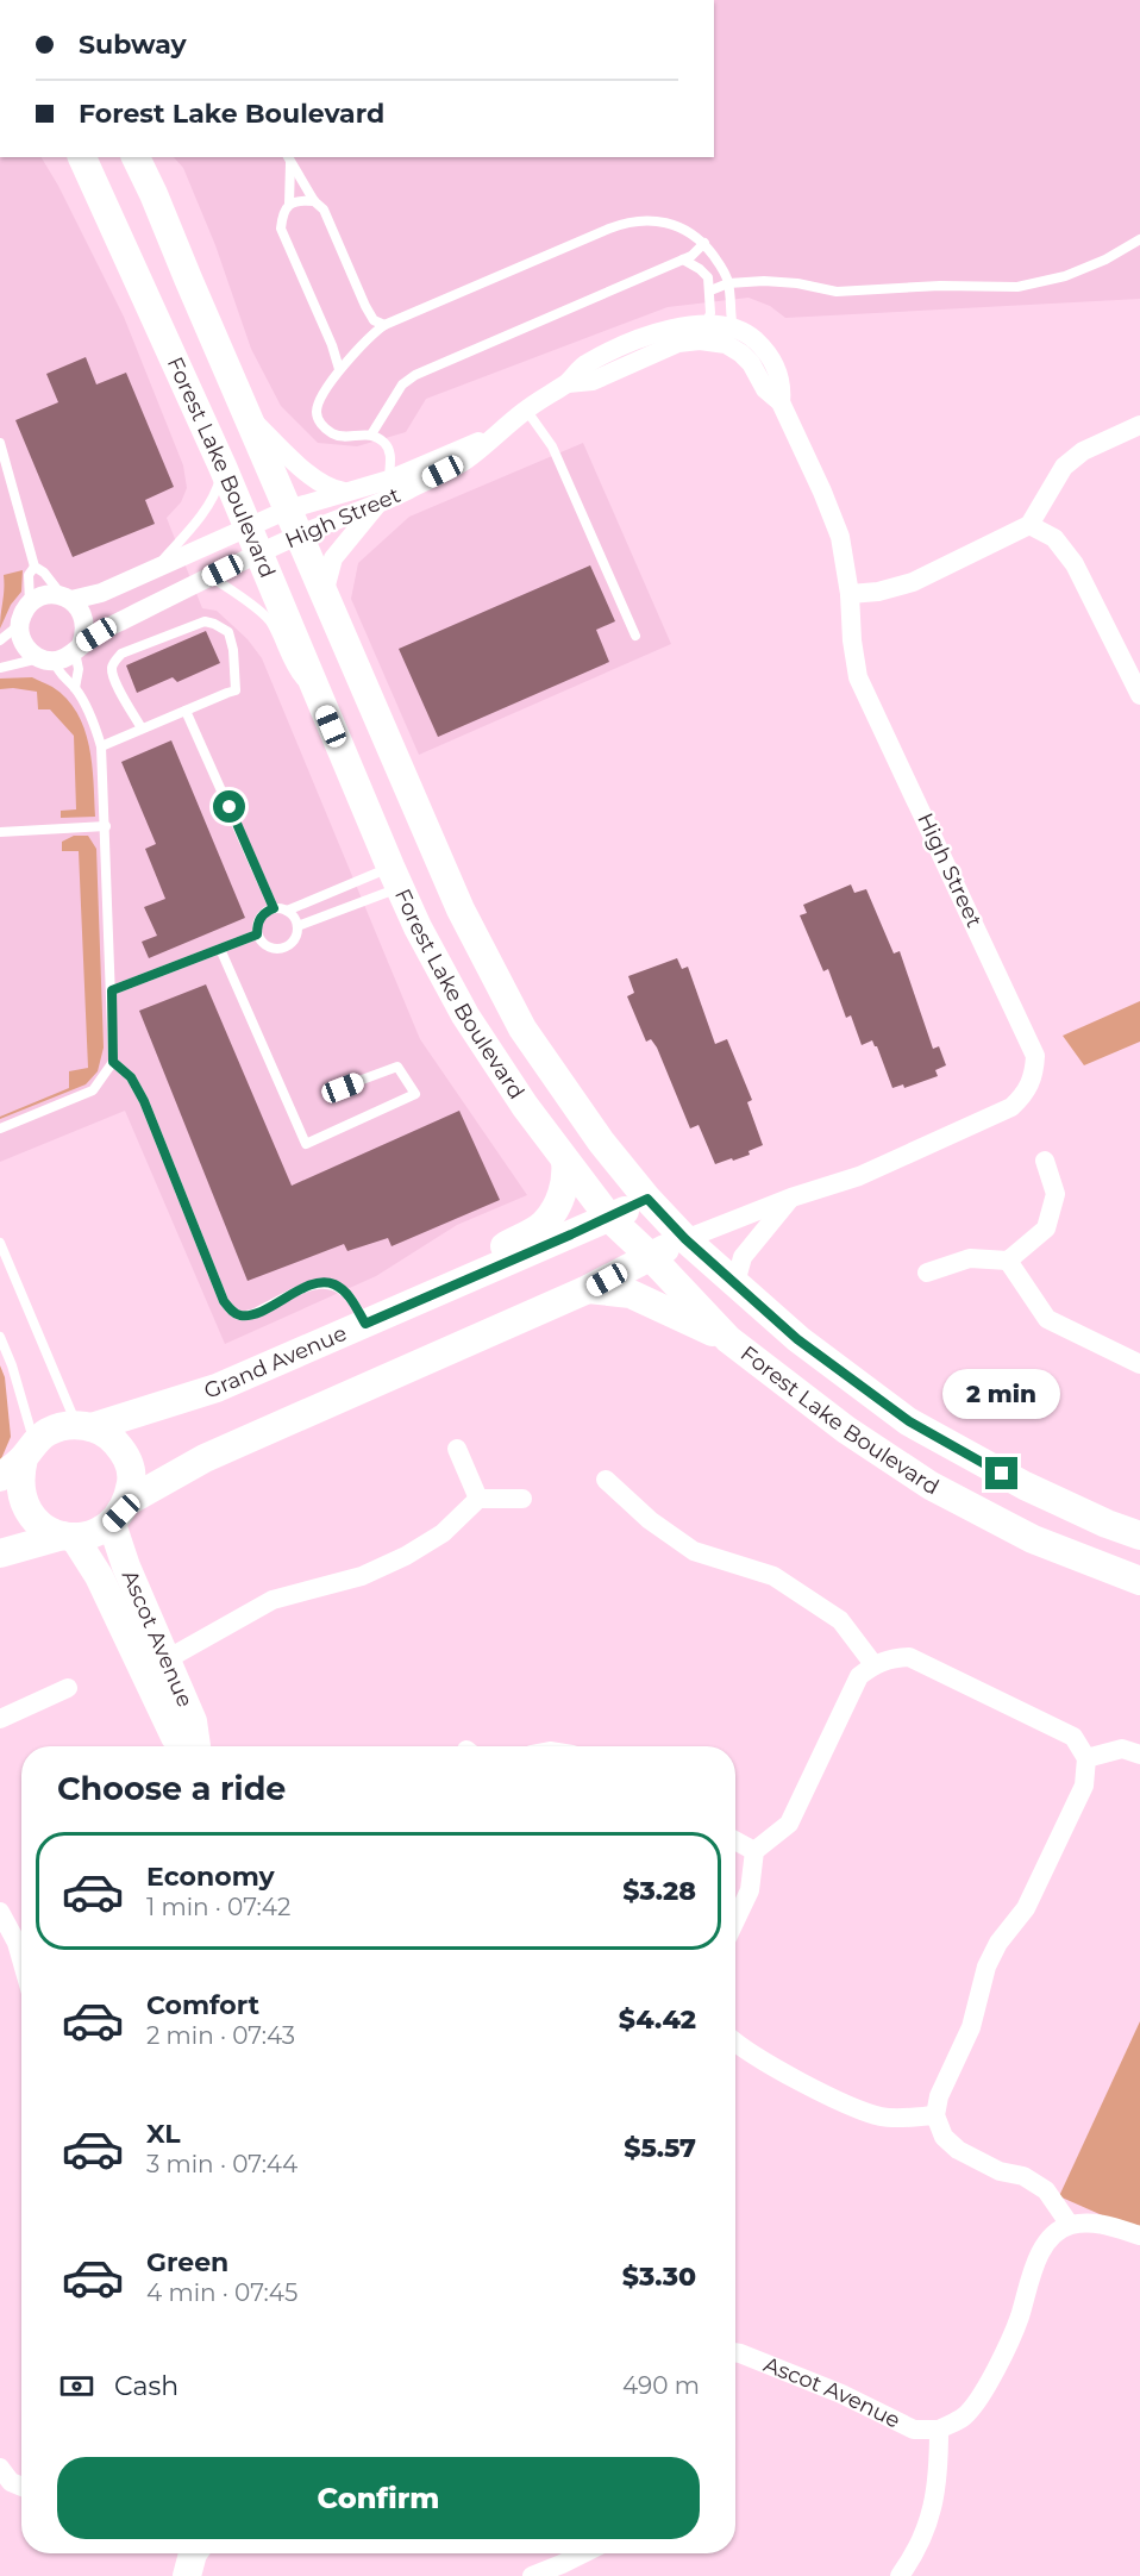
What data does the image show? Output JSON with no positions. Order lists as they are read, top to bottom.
{
  "streets": {
    "main road": ["Forest Lake Boulevard", "Grand Avenue", "Ascot Avenue"],
    "street": ["High Street"]
  },
  "crossings": [
    ["Forest Lake Boulevard", "High Street"],
    ["Forest Lake Boulevard", "Grand Avenue"],
    ["Grand Avenue", "Ascot Avenue"]
  ],
  "page": {
    "banner": ["Subway", "Forest Lake Boulevard"],
    "bubble": "2 min",
    "heading": "Choose a ride",
    "list": [
      {
        "name": "Economy",
        "note": "1 min · 07:42",
        "value": "$3.28"
      },
      {
        "name": "Comfort",
        "note": "2 min · 07:43",
        "value": "$4.42"
      },
      {
        "name": "XL",
        "note": "3 min · 07:44",
        "value": "$5.57"
      },
      {
        "name": "Green",
        "note": "4 min · 07:45",
        "value": "$3.30"
      }
    ],
    "pay": ["Cash", "490 m"],
    "buttons": "Confirm"
  }
}
